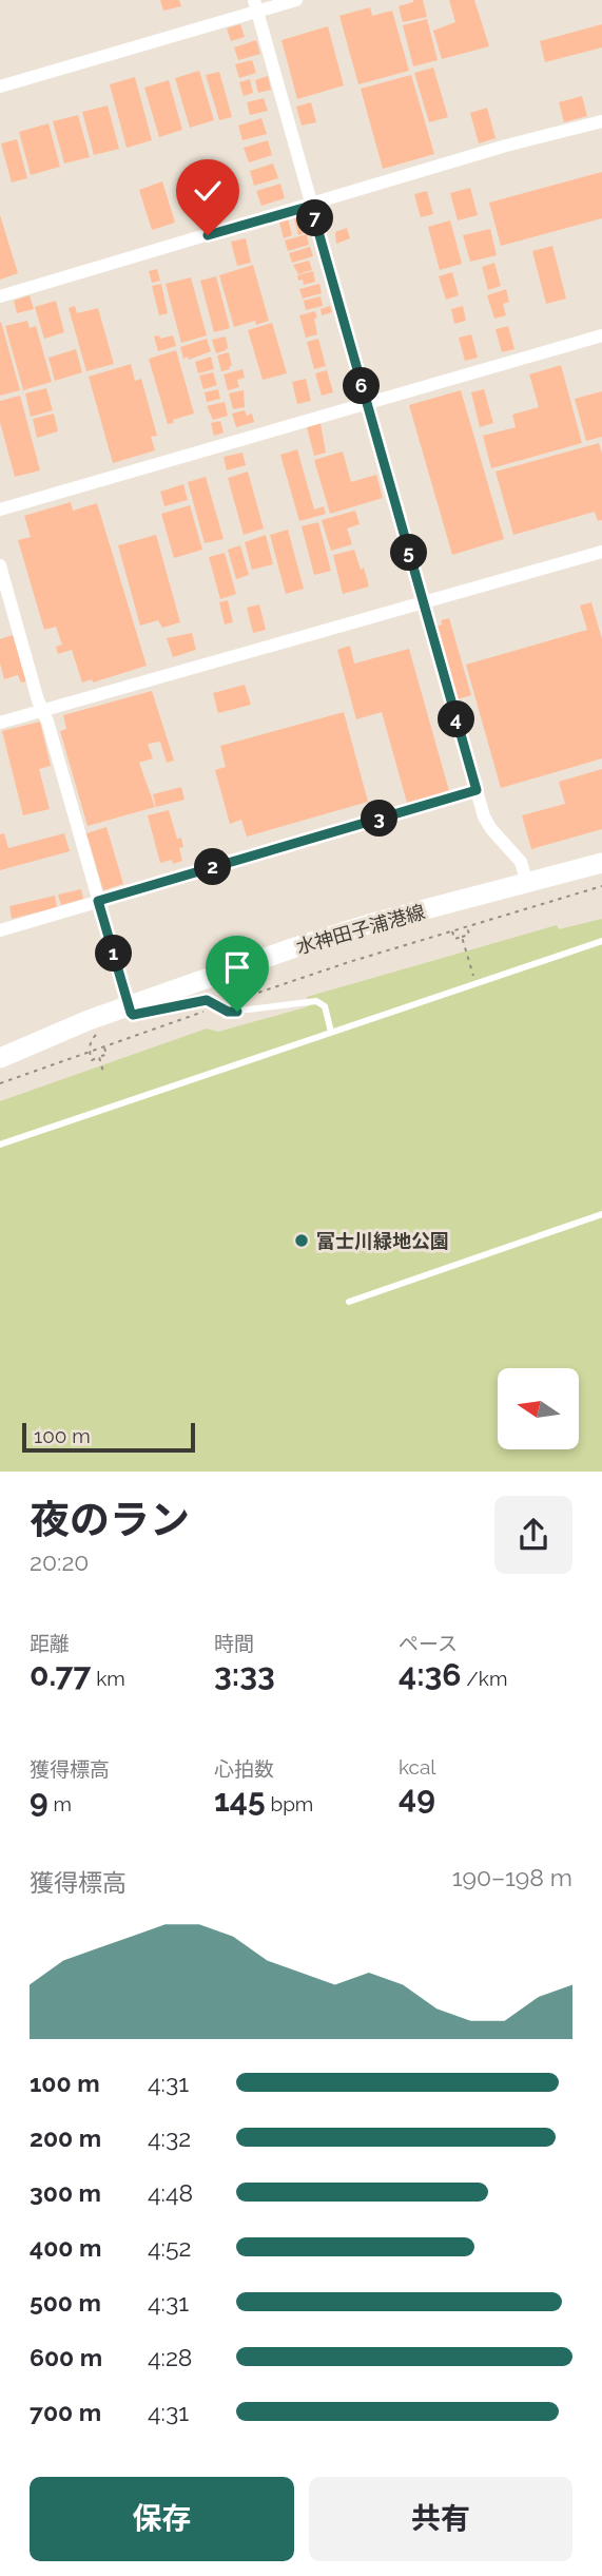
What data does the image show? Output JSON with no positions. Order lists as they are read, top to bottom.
{
  "streets": {
    "main road": ["水神田子浦港線"]
  },
  "places": ["富士川緑地公園"],
  "scale_bar": "100 m",
  "north": "left",
  "page": {
    "pins": [
      "7",
      "6",
      "5",
      "4",
      "3",
      "2",
      "1"
    ],
    "scale": "100 m",
    "heading": ["夜のラン", "20:20"],
    "stats": [
      ["距離", "0.77 km"],
      ["時間", "3:33"],
      ["ペース", "4:36 /km"],
      ["獲得標高", "9 m"],
      ["心拍数", "145 bpm"],
      ["kcal", "49"]
    ],
    "chart": ["獲得標高", "190–198 m"],
    "list": [
      {
        "name": "100 m",
        "note": "4:31"
      },
      {
        "name": "200 m",
        "note": "4:32"
      },
      {
        "name": "300 m",
        "note": "4:48"
      },
      {
        "name": "400 m",
        "note": "4:52"
      },
      {
        "name": "500 m",
        "note": "4:31"
      },
      {
        "name": "600 m",
        "note": "4:28"
      },
      {
        "name": "700 m",
        "note": "4:31"
      }
    ],
    "buttons": ["保存", "共有"]
  }
}
